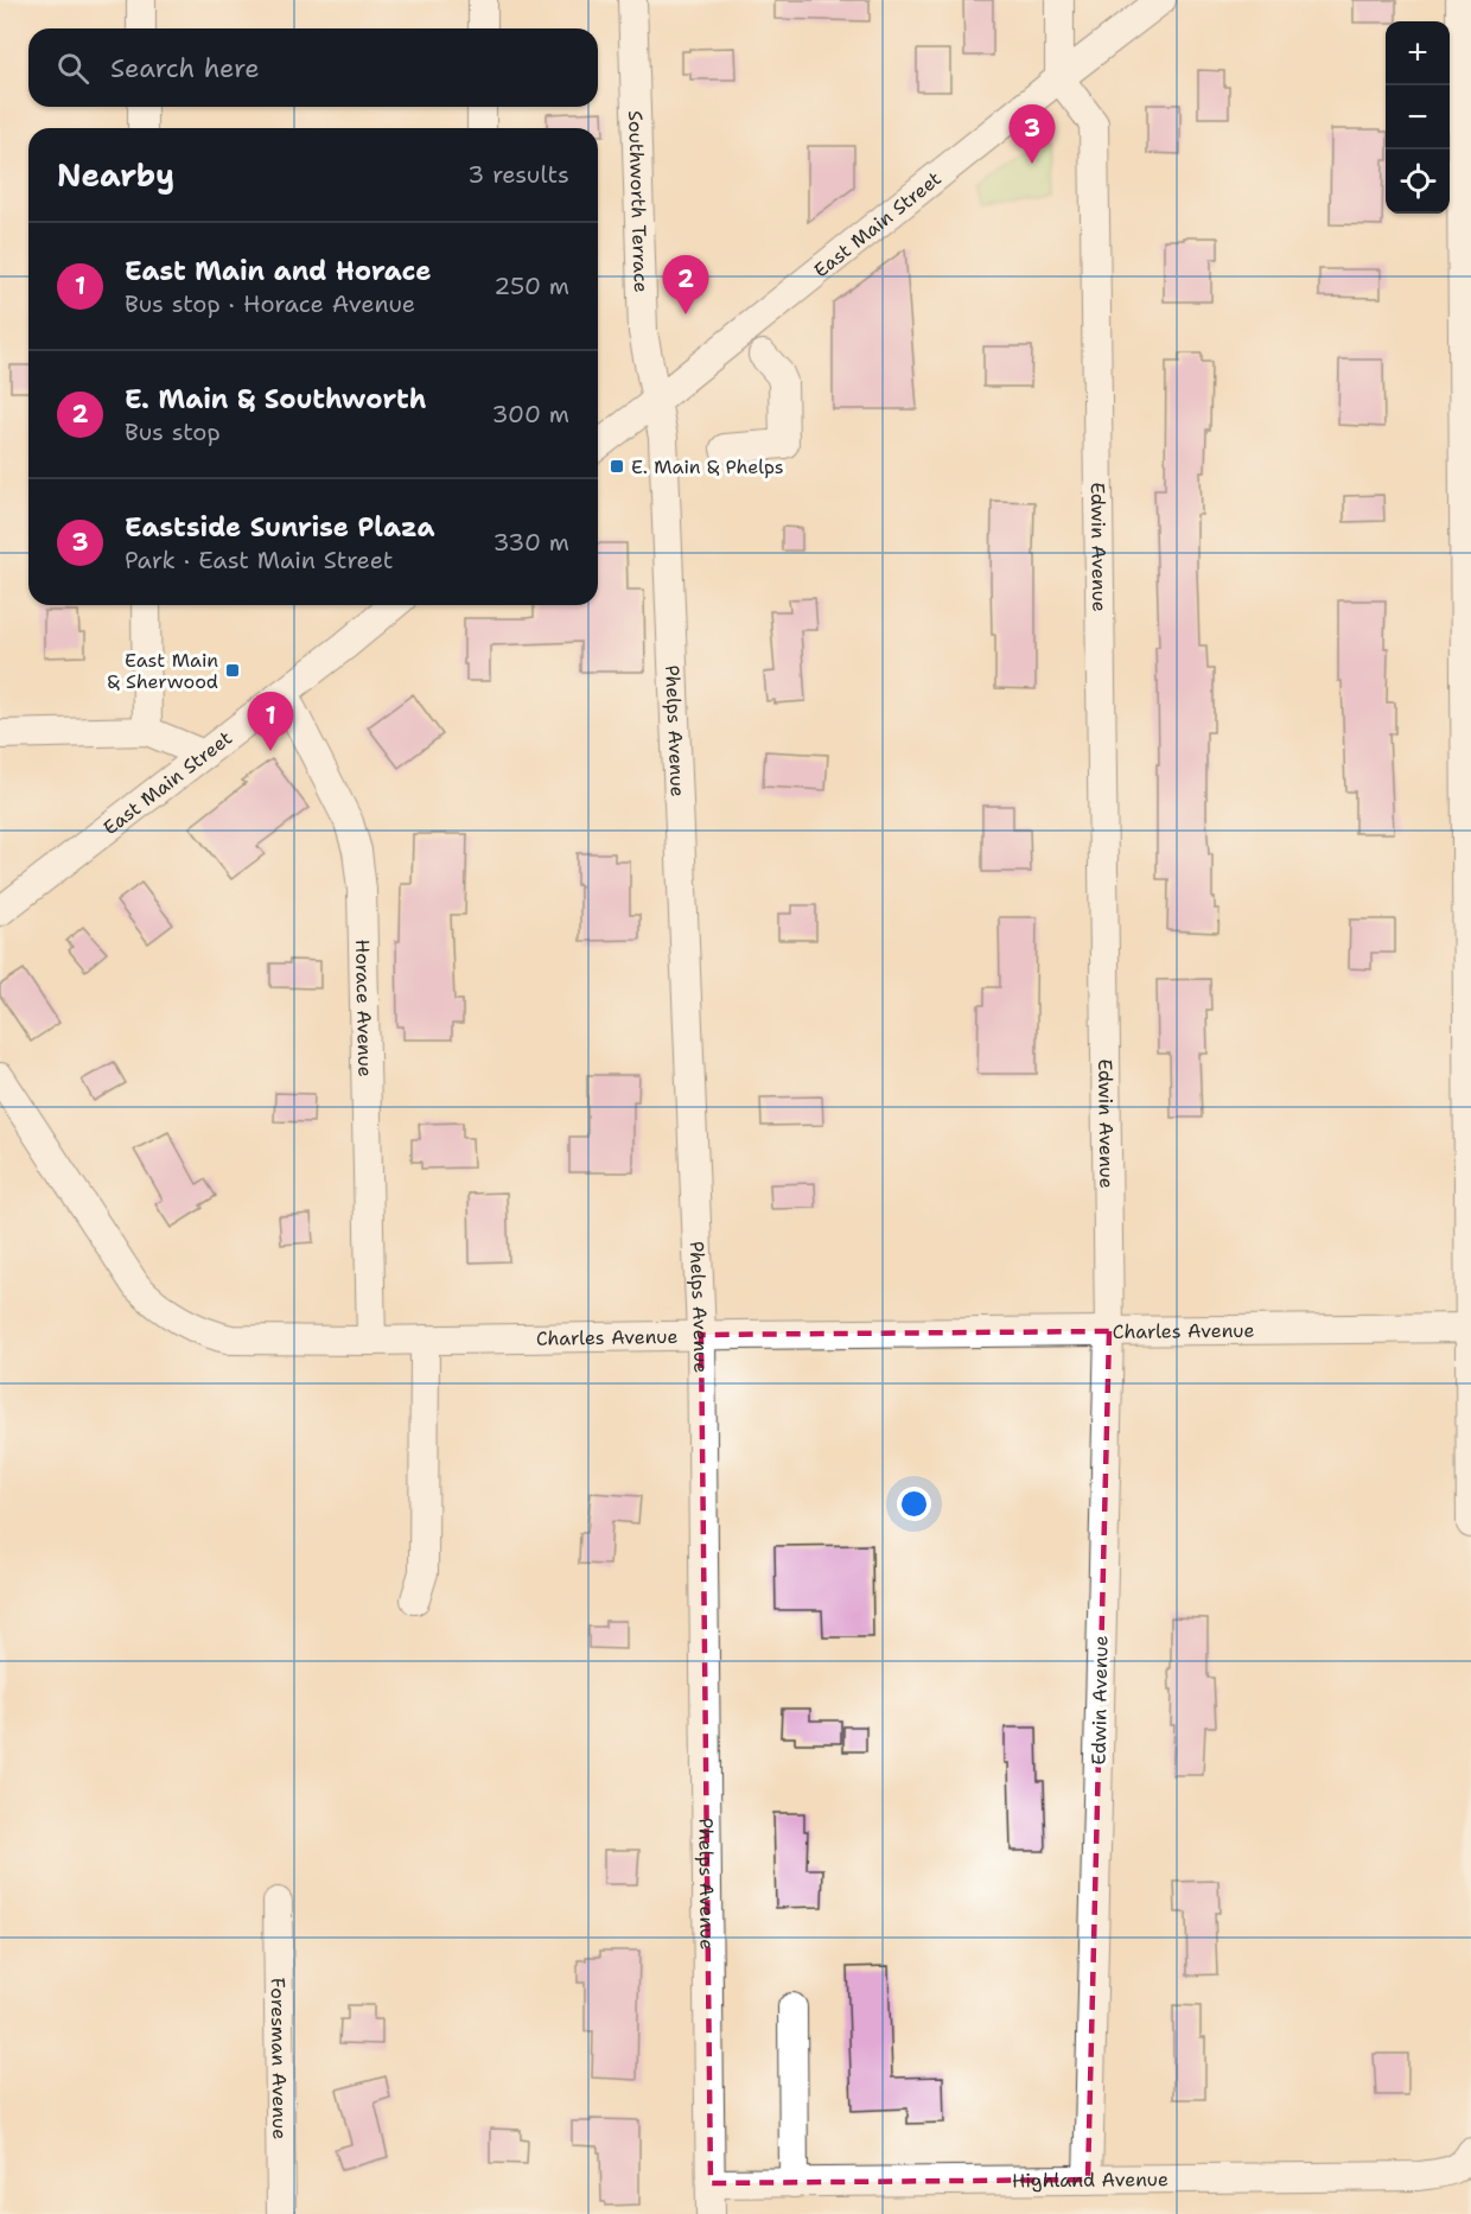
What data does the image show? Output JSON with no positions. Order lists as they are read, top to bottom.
{
  "streets": {
    "street": [
      "Southworth Terrace",
      "East Main Street",
      "Edwin Avenue",
      "Phelps Avenue",
      "Horace Avenue",
      "Charles Avenue",
      "Foresman Avenue",
      "Highland Avenue"
    ]
  },
  "crossings": [
    ["Southworth Terrace", "East Main Street"],
    ["Southworth Terrace", "Phelps Avenue"],
    ["East Main Street", "Edwin Avenue"],
    ["East Main Street", "Phelps Avenue"],
    ["East Main Street", "Horace Avenue"],
    ["Edwin Avenue", "Charles Avenue"],
    ["Edwin Avenue", "Highland Avenue"],
    ["Phelps Avenue", "Charles Avenue"],
    ["Phelps Avenue", "Highland Avenue"],
    ["Horace Avenue", "Charles Avenue"]
  ],
  "places": {
    "transit": ["E. Main & Phelps", "East Main & Sherwood"]
  },
  "page": {
    "map_buttons": ["+", "−"],
    "search": "Search here",
    "pins": ["3", "2", "1"],
    "heading": ["Nearby", "3 results"],
    "list": [
      {
        "mark": "1",
        "name": "East Main and Horace",
        "note": "Bus stop · Horace Avenue",
        "value": "250 m"
      },
      {
        "mark": "2",
        "name": "E. Main & Southworth",
        "note": "Bus stop",
        "value": "300 m"
      },
      {
        "mark": "3",
        "name": "Eastside Sunrise Plaza",
        "note": "Park · East Main Street",
        "value": "330 m"
      }
    ]
  }
}
